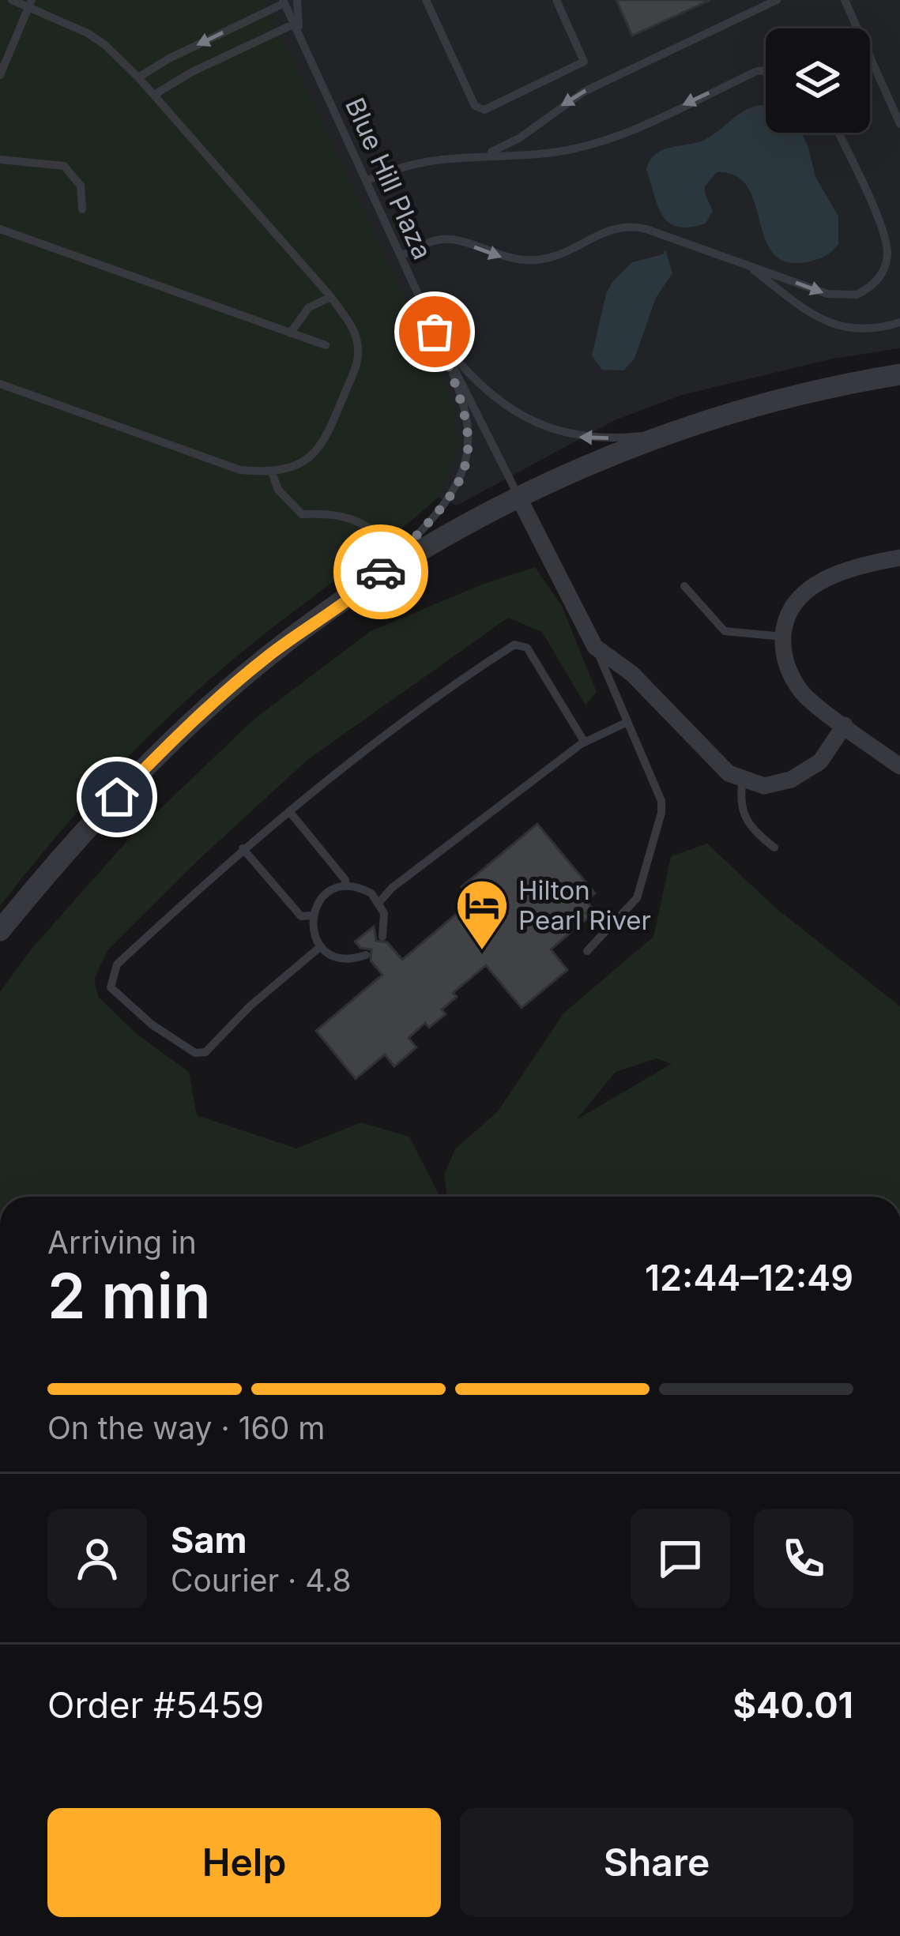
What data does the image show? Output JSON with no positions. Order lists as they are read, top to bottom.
{
  "streets": {
    "lane": ["Blue Hill Plaza"]
  },
  "places": {
    "hotel": ["Hilton Pearl River"]
  },
  "page": {
    "heading": ["2 min", "Arriving in", "12:44–12:49"],
    "panel": [
      "Sam",
      "Courier · 4.8",
      "Order #5459",
      "$40.01"
    ],
    "bar": "On the way · 160 m",
    "buttons": ["Help", "Share"]
  }
}
